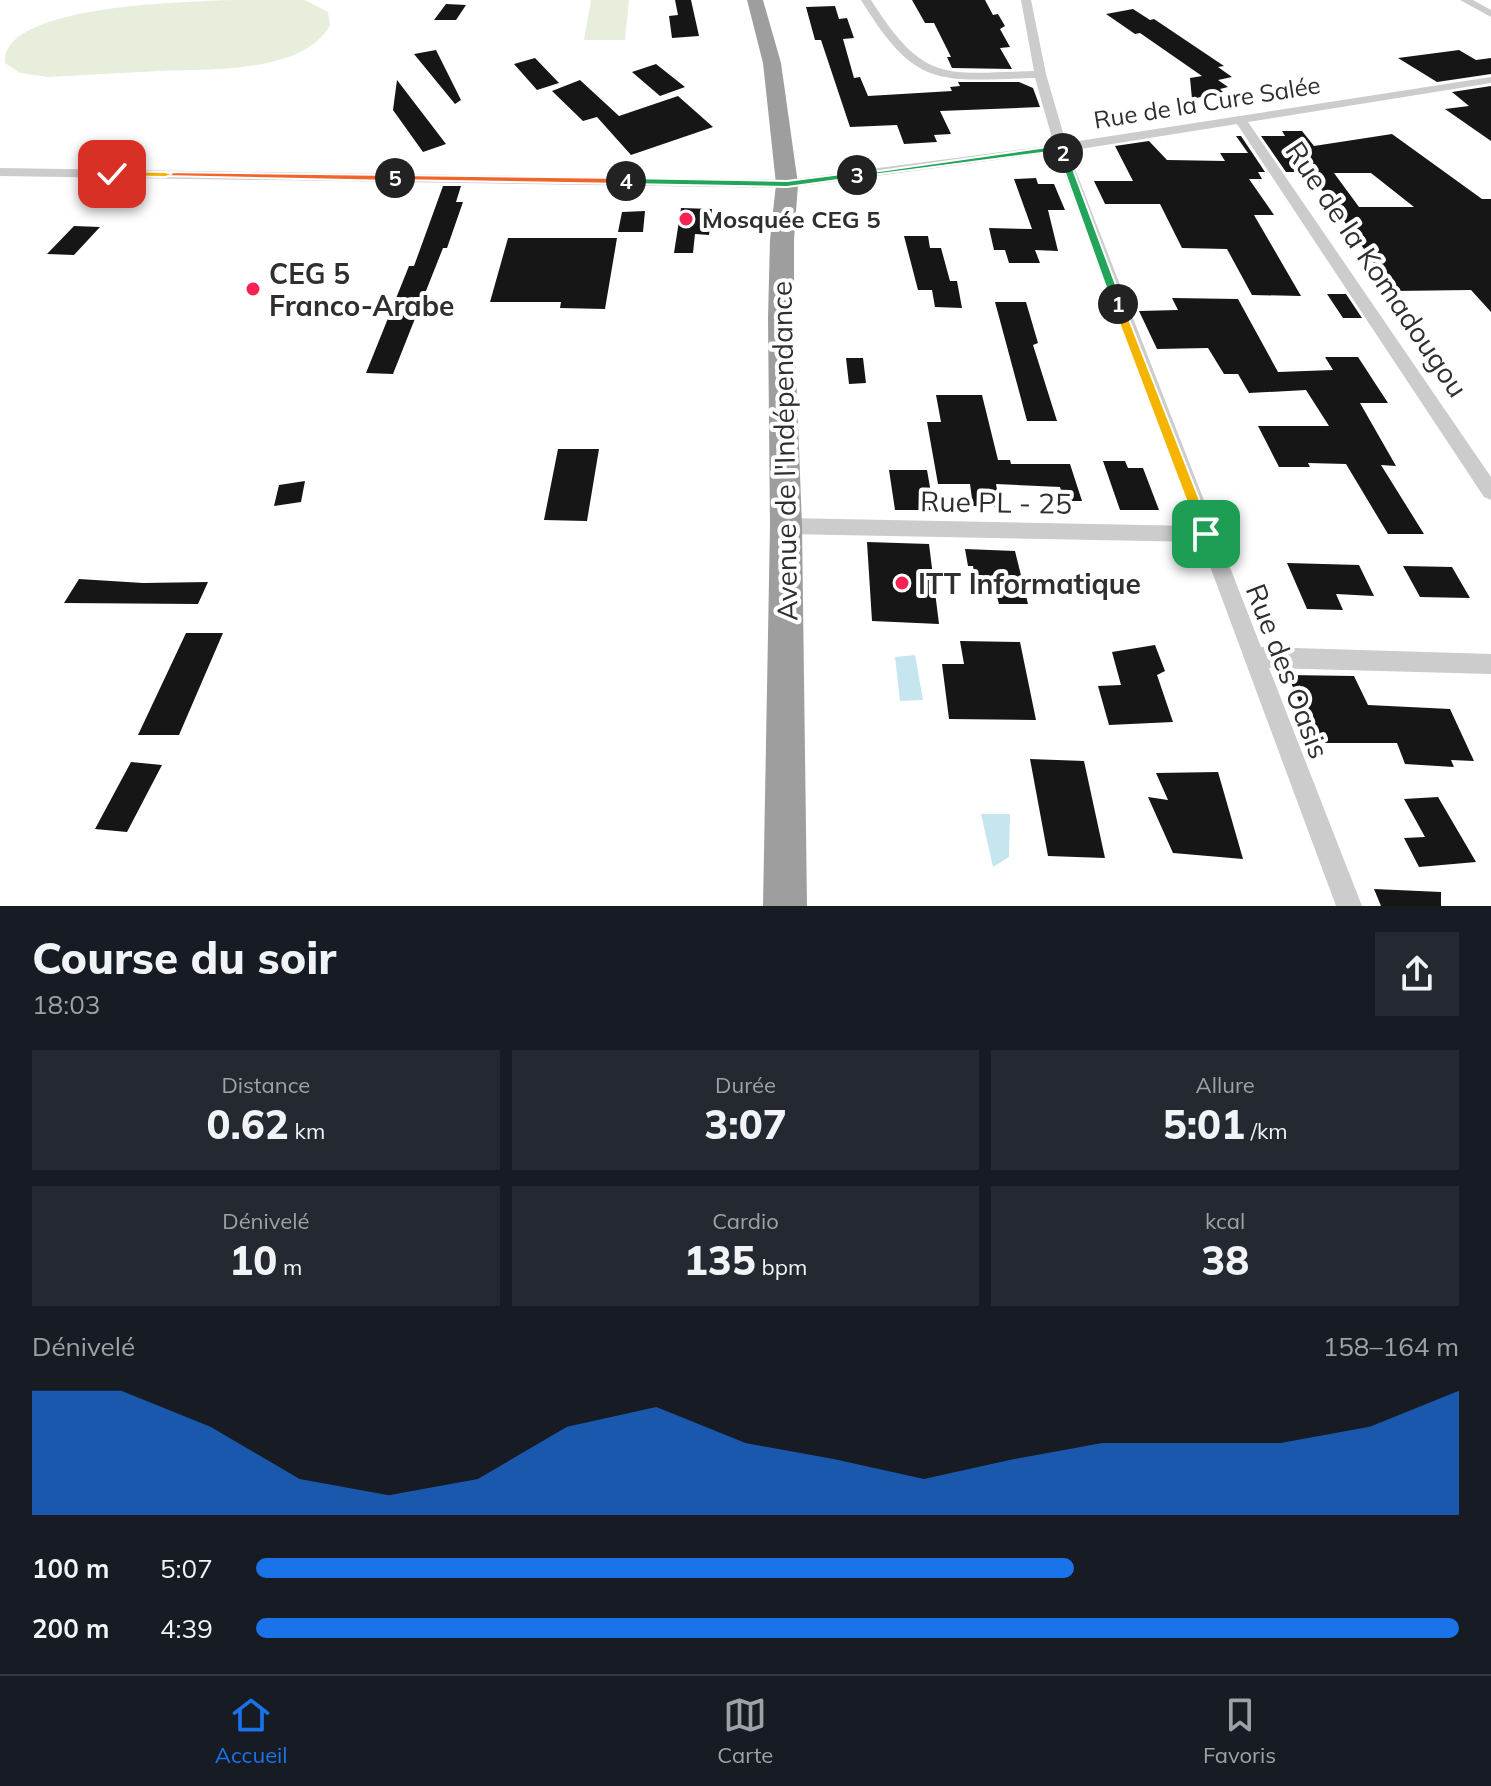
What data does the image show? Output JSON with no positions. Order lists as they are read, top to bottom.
{
  "streets": {
    "highway": ["Avenue de l'Indépendance"],
    "street": [
      "Rue de la Cure Salée",
      "Rue de la Komadougou",
      "Rue PL - 25",
      "Rue des Oasis"
    ]
  },
  "crossings": [
    ["Rue de la Cure Salée", "Rue de la Komadougou"],
    ["Rue de la Cure Salée", "Avenue de l'Indépendance"],
    ["Rue de la Cure Salée", "Rue des Oasis"],
    ["Avenue de l'Indépendance", "Rue PL - 25"],
    ["Rue PL - 25", "Rue des Oasis"]
  ],
  "places": ["Mosquée CEG 5", "CEG 5 Franco-Arabe", "ITT Informatique"],
  "page": {
    "pins": [
      "2",
      "3",
      "5",
      "4",
      "1"
    ],
    "heading": ["Course du soir", "18:03"],
    "stats": [
      ["Distance", "0.62 km"],
      ["Durée", "3:07"],
      ["Allure", "5:01 /km"],
      ["Dénivelé", "10 m"],
      ["Cardio", "135 bpm"],
      ["kcal", "38"]
    ],
    "chart": ["Dénivelé", "158–164 m"],
    "list": [
      {
        "name": "100 m",
        "note": "5:07"
      },
      {
        "name": "200 m",
        "note": "4:39"
      }
    ],
    "tabs": ["Accueil", "Carte", "Favoris"]
  }
}
